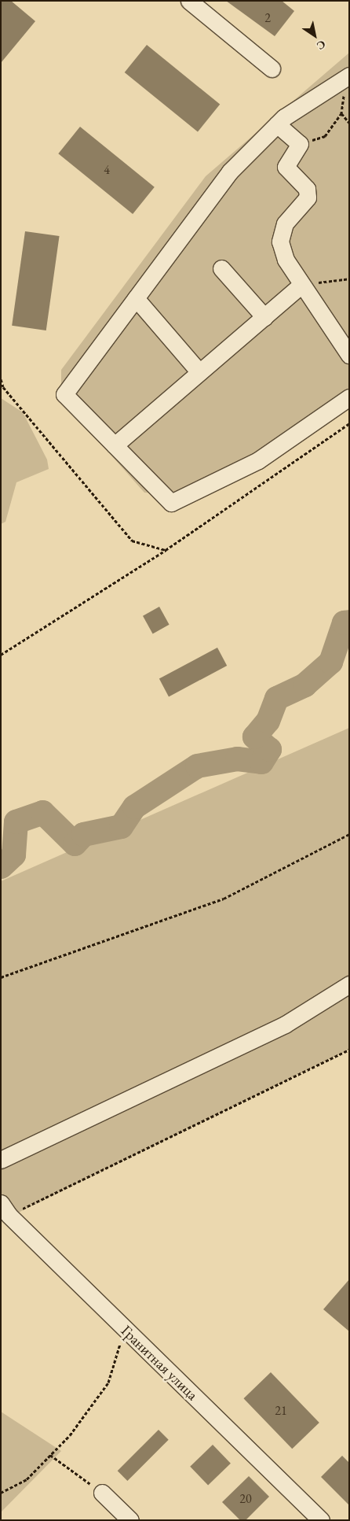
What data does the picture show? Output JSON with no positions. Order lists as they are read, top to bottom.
{
  "streets": {
    "street": ["Гранитная улица"]
  },
  "house_numbers": [
    "2",
    "4",
    "21",
    "20"
  ],
  "north": "bottom right"
}
